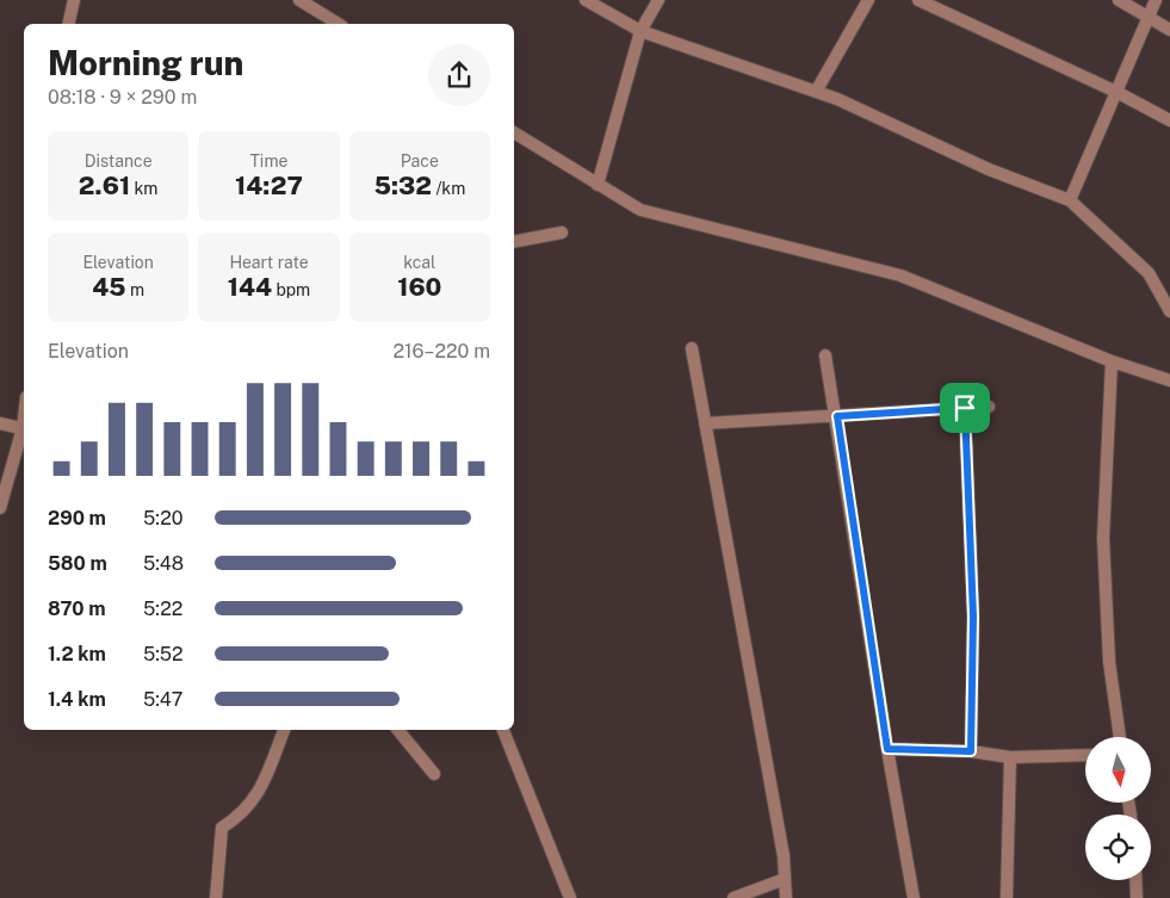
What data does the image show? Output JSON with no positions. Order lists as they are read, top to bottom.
{
  "north": "bottom",
  "page": {
    "heading": ["Morning run", "08:18 · 9 × 290 m"],
    "stats": [
      ["Distance", "2.61 km"],
      ["Time", "14:27"],
      ["Pace", "5:32 /km"],
      ["Elevation", "45 m"],
      ["Heart rate", "144 bpm"],
      ["kcal", "160"]
    ],
    "chart": ["Elevation", "216–220 m"],
    "list": [
      {
        "name": "290 m",
        "note": "5:20"
      },
      {
        "name": "580 m",
        "note": "5:48"
      },
      {
        "name": "870 m",
        "note": "5:22"
      },
      {
        "name": "1.2 km",
        "note": "5:52"
      },
      {
        "name": "1.4 km",
        "note": "5:47"
      }
    ]
  }
}
